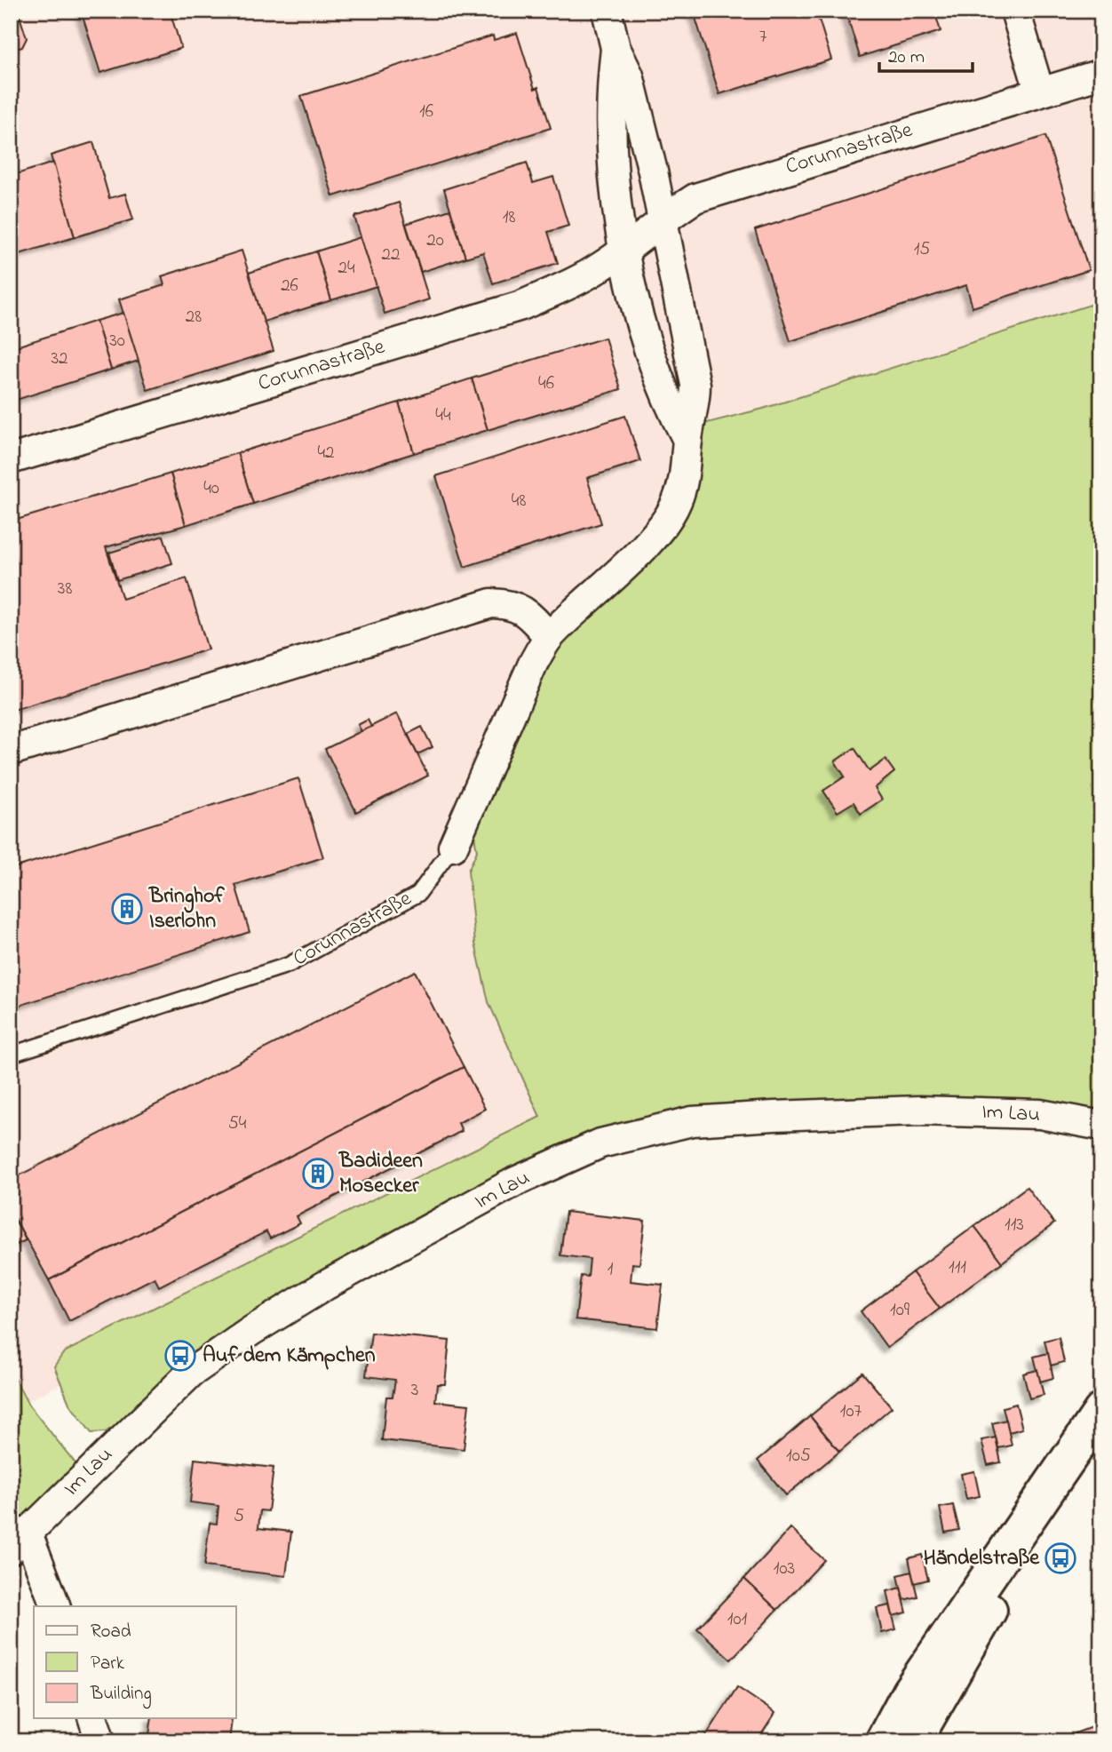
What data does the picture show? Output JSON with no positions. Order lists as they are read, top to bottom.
{
  "streets": {
    "street": ["Corunnastraße", "Im Lau"]
  },
  "places": {
    "building": ["Bringhof Iserlohn", "Badideen Mosecker"],
    "bus stop": ["Auf dem Kämpchen", "Händelstraße"]
  },
  "house_numbers": [
    "7",
    "16",
    "18",
    "20",
    "15",
    "22",
    "24",
    "26",
    "28",
    "30",
    "32",
    "46",
    "44",
    "42",
    "40",
    "48",
    "38",
    "54",
    "113",
    "111",
    "1",
    "109",
    "3",
    "107",
    "105",
    "5",
    "103",
    "101"
  ],
  "legend": ["Road", "Park", "Building"],
  "scale_bar": "20 m"
}
